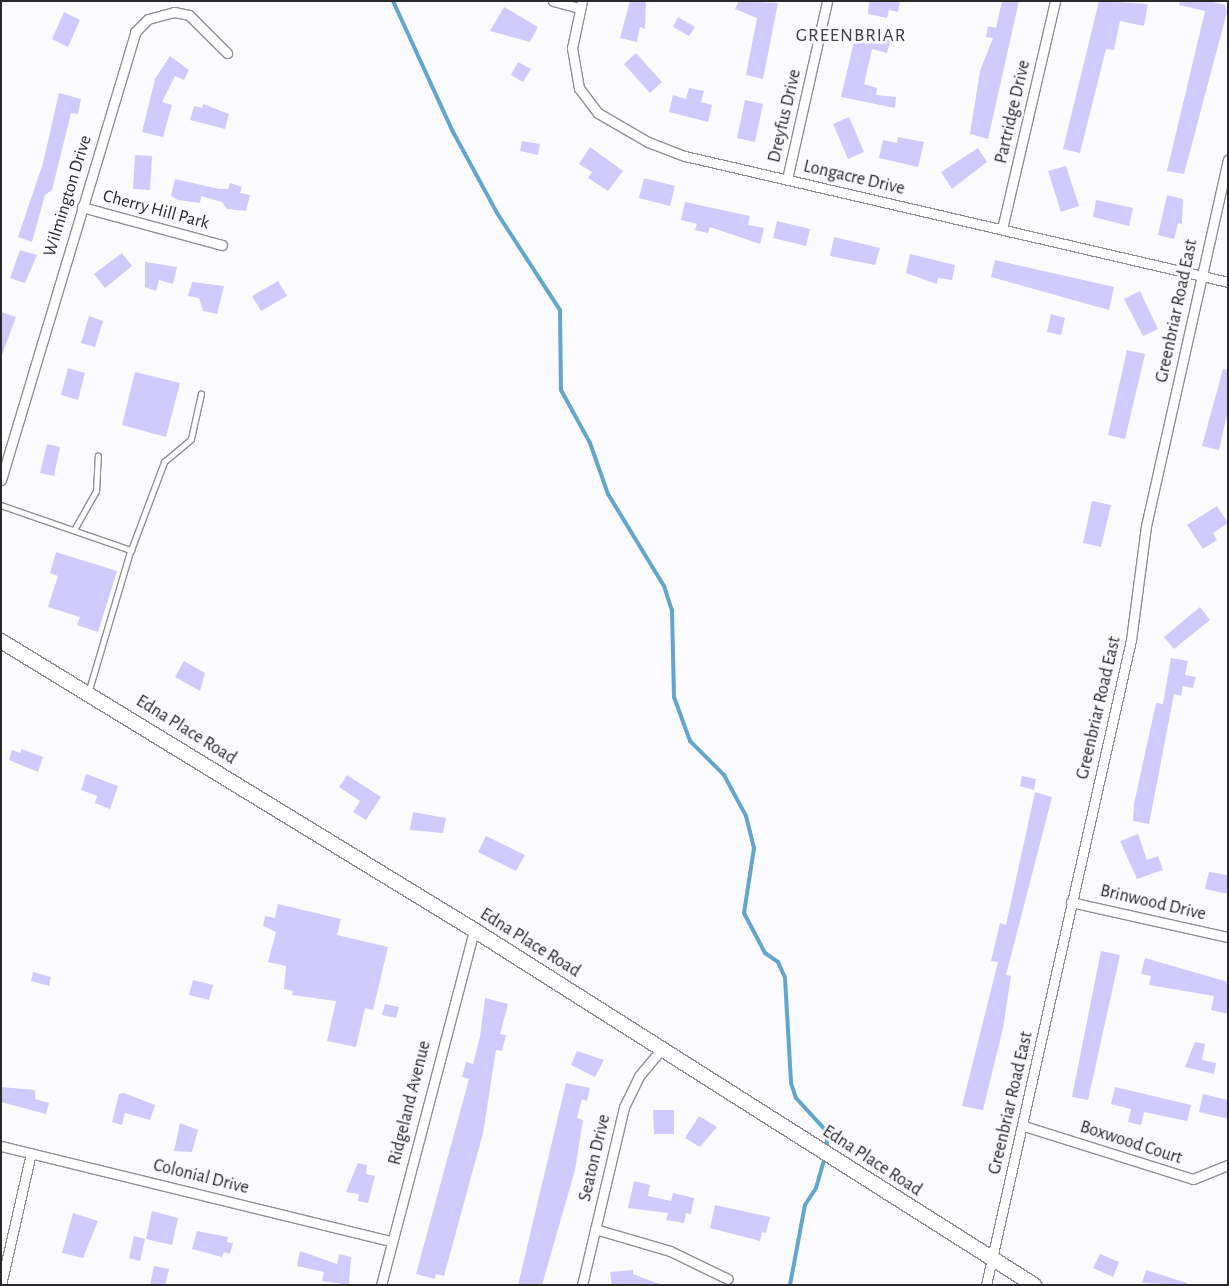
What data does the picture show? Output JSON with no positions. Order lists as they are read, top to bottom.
{
  "streets": {
    "street": [
      "Partridge Drive",
      "Dreyfus Drive",
      "Longacre Drive",
      "Wilmington Drive",
      "Cherry Hill Park",
      "Greenbriar Road East",
      "Edna Place Road",
      "Brinwood Drive",
      "Ridgeland Avenue",
      "Boxwood Court",
      "Seaton Drive",
      "Colonial Drive"
    ]
  },
  "crossings": [
    ["Partridge Drive", "Longacre Drive"],
    ["Dreyfus Drive", "Longacre Drive"],
    ["Longacre Drive", "Greenbriar Road East"],
    ["Wilmington Drive", "Cherry Hill Park"],
    ["Greenbriar Road East", "Edna Place Road"],
    ["Greenbriar Road East", "Brinwood Drive"],
    ["Greenbriar Road East", "Boxwood Court"],
    ["Edna Place Road", "Ridgeland Avenue"],
    ["Edna Place Road", "Seaton Drive"],
    ["Ridgeland Avenue", "Colonial Drive"]
  ],
  "districts": ["GREENBRIAR"]
}
